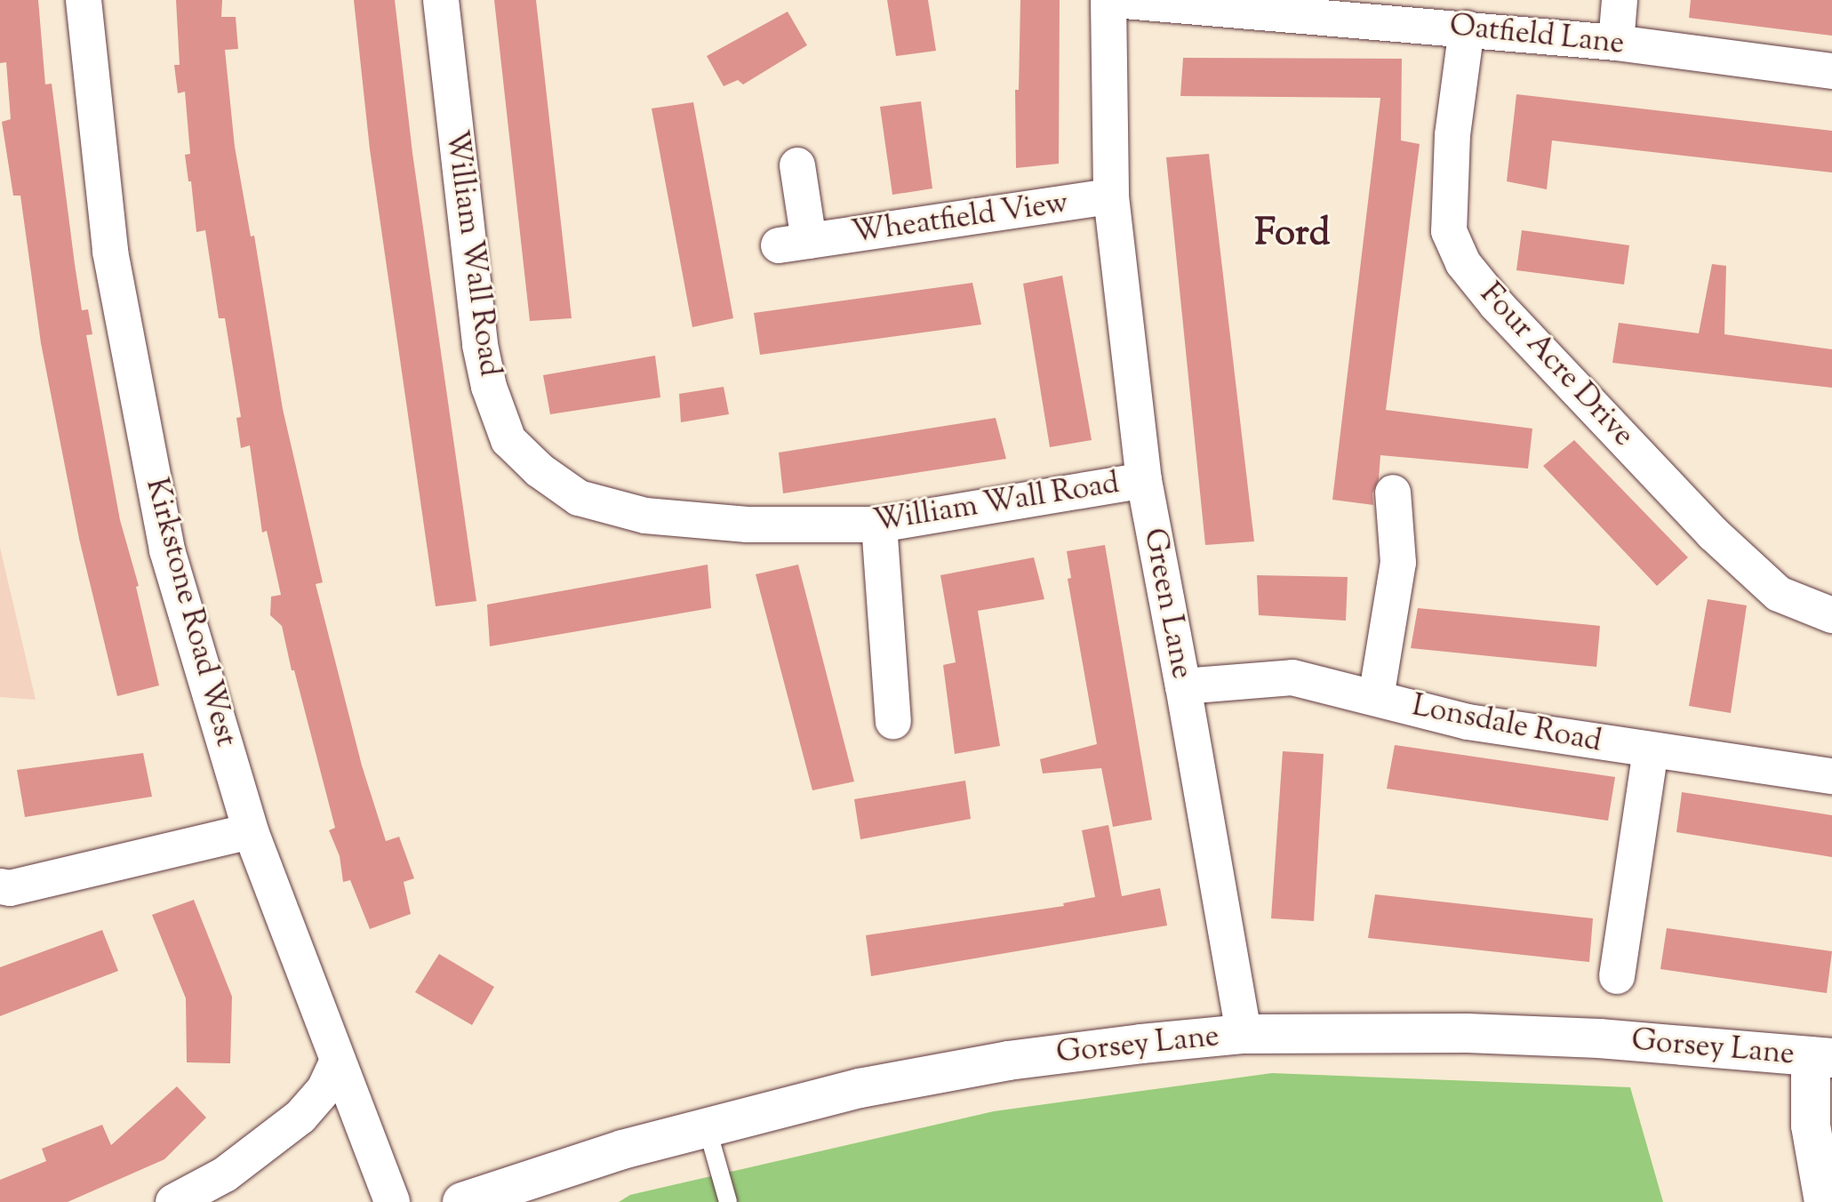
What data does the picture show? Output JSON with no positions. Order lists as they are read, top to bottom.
{
  "streets": {
    "main road": ["Gorsey Lane"],
    "street": [
      "Oatfield Lane",
      "Wheatfield View",
      "William Wall Road",
      "Four Acre Drive",
      "Green Lane",
      "Kirkstone Road West",
      "Lonsdale Road"
    ]
  },
  "crossings": [
    ["Oatfield Lane", "Four Acre Drive"],
    ["Oatfield Lane", "Green Lane"],
    ["Wheatfield View", "Green Lane"],
    ["William Wall Road", "Green Lane"],
    ["Green Lane", "Lonsdale Road"],
    ["Green Lane", "Gorsey Lane"]
  ],
  "districts": ["Ford"]
}
